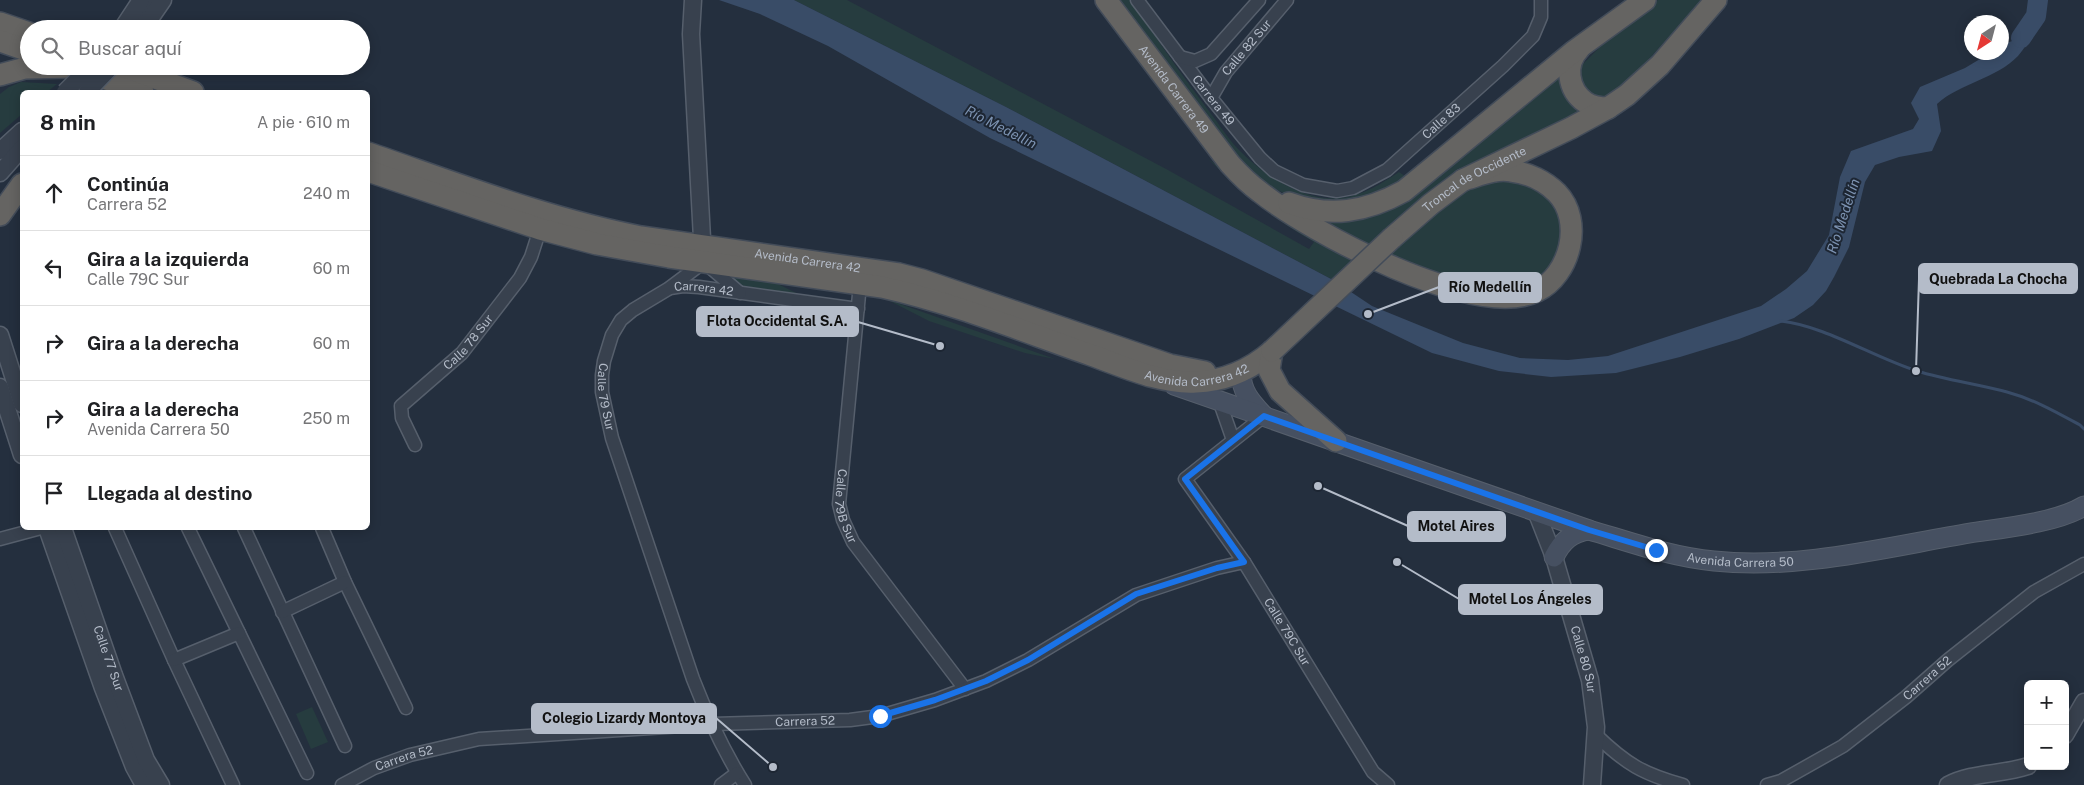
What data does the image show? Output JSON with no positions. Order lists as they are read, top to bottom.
{
  "streets": {
    "highway": ["Avenida Carrera 49", "Troncal de Occidente", "Avenida Carrera 42"],
    "main road": ["Avenida Carrera 50"],
    "street": [
      "Calle 82 Sur",
      "Carrera 49",
      "Calle 83",
      "Carrera 42",
      "Calle 78 Sur",
      "Calle 79 Sur",
      "Calle 79B Sur",
      "Calle 79C Sur",
      "Calle 77 Sur",
      "Calle 80 Sur",
      "Carrera 52"
    ]
  },
  "crossings": [
    ["Calle 82 Sur", "Carrera 49"],
    ["Carrera 49", "Calle 83"],
    ["Troncal de Occidente", "Avenida Carrera 42"],
    ["Avenida Carrera 42", "Carrera 42"],
    ["Avenida Carrera 42", "Calle 78 Sur"],
    ["Avenida Carrera 42", "Calle 79 Sur"],
    ["Avenida Carrera 42", "Calle 79B Sur"],
    ["Avenida Carrera 42", "Avenida Carrera 50"],
    ["Carrera 42", "Calle 79 Sur"],
    ["Carrera 42", "Calle 79B Sur"],
    ["Calle 79 Sur", "Carrera 52"],
    ["Calle 79B Sur", "Carrera 52"],
    ["Avenida Carrera 50", "Calle 80 Sur"],
    ["Calle 79C Sur", "Carrera 52"]
  ],
  "water": ["Río Medellín"],
  "places": [
    "Río Medellín",
    "Flota Occidental S.A.",
    "Quebrada La Chocha",
    "Motel Aires",
    "Motel Los Ángeles",
    "Colegio Lizardy Montoya"
  ],
  "north": "bottom left",
  "page": {
    "search": "Buscar aquí",
    "heading": ["8 min", "A pie · 610 m"],
    "list": [
      ["Continúa", "Carrera 52", "240 m"],
      ["Gira a la izquierda", "Calle 79C Sur", "60 m"],
      ["Gira a la derecha", "60 m"],
      ["Gira a la derecha", "Avenida Carrera 50", "250 m"],
      "Llegada al destino"
    ],
    "map_buttons": ["+", "−"]
  }
}
